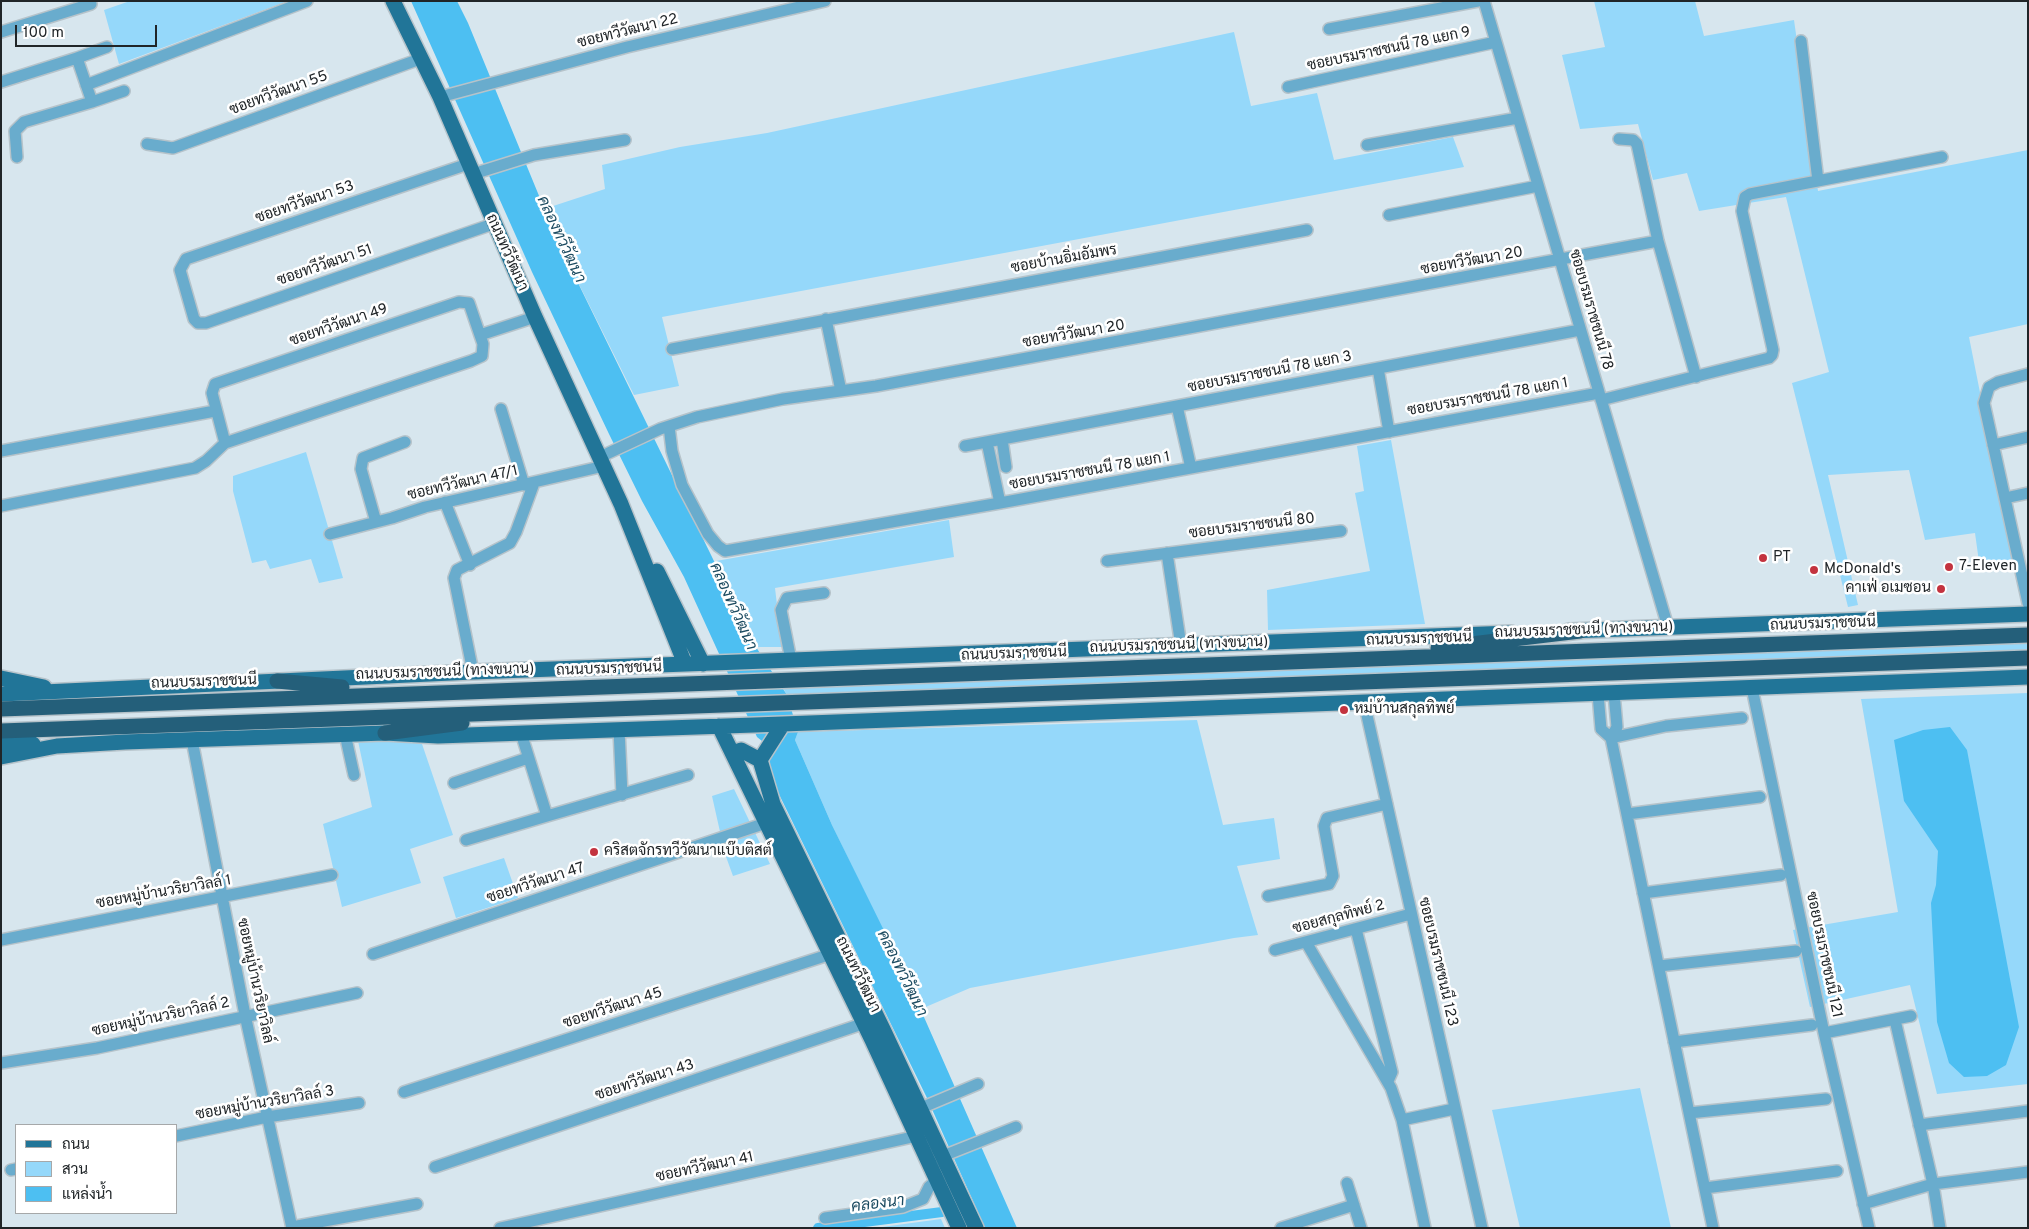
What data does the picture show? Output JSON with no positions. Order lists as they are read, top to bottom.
{
  "streets": {
    "highway": ["ถนนบรมราชชนนี"],
    "main road": ["ถนนทวีวัฒนา", "ถนนบรมราชชนนี (ทางขนาน)"],
    "street": [
      "ซอยทวีวัฒนา 22",
      "ซอยบรมราชชนนี 78 แยก 9",
      "ซอยทวีวัฒนา 55",
      "ซอยทวีวัฒนา 53",
      "ซอยบ้านอิ่มอัมพร",
      "ซอยทวีวัฒนา 20",
      "ซอยทวีวัฒนา 51",
      "ซอยบรมราชชนนี 78",
      "ซอยทวีวัฒนา 49",
      "ซอยบรมราชชนนี 78 แยก 3",
      "ซอยบรมราชชนนี 78 แยก 1",
      "ซอยทวีวัฒนา 47/1",
      "ซอยบรมราชชนนี 80",
      "ซอยทวีวัฒนา 47",
      "ซอยหมู่บ้านวริยาวิลล์ 1",
      "ซอยสกุลทิพย์ 2",
      "ซอยบรมราชชนนี 121",
      "ซอยบรมราชชนนี 123",
      "ซอยหมู่บ้านวริยาวิลล์",
      "ซอยทวีวัฒนา 45",
      "ซอยหมู่บ้านวริยาวิลล์ 2",
      "ซอยทวีวัฒนา 43",
      "ซอยหมู่บ้านวริยาวิลล์ 3",
      "ซอยทวีวัฒนา 41"
    ]
  },
  "crossings": [
    ["ซอยทวีวัฒนา 22", "ถนนทวีวัฒนา"],
    ["ซอยบรมราชชนนี 78 แยก 9", "ซอยบรมราชชนนี 78"],
    ["ซอยทวีวัฒนา 55", "ถนนทวีวัฒนา"],
    ["ซอยทวีวัฒนา 53", "ถนนทวีวัฒนา"],
    ["ซอยทวีวัฒนา 53", "ซอยทวีวัฒนา 51"],
    ["ถนนทวีวัฒนา", "ซอยทวีวัฒนา 20"],
    ["ถนนทวีวัฒนา", "ซอยทวีวัฒนา 51"],
    ["ถนนทวีวัฒนา", "ซอยทวีวัฒนา 47/1"],
    ["ถนนทวีวัฒนา", "ถนนบรมราชชนนี (ทางขนาน)"],
    ["ถนนทวีวัฒนา", "ซอยทวีวัฒนา 47"],
    ["ถนนทวีวัฒนา", "ซอยทวีวัฒนา 45"],
    ["ถนนทวีวัฒนา", "ซอยทวีวัฒนา 43"],
    ["ถนนทวีวัฒนา", "ซอยทวีวัฒนา 41"],
    ["ซอยทวีวัฒนา 20", "ซอยบรมราชชนนี 78"],
    ["ซอยทวีวัฒนา 20", "ซอยบรมราชชนนี 78 แยก 1"],
    ["ซอยทวีวัฒนา 20", "ซอยทวีวัฒนา 47/1"],
    ["ซอยบรมราชชนนี 78", "ซอยบรมราชชนนี 78 แยก 3"],
    ["ซอยบรมราชชนนี 78", "ซอยบรมราชชนนี 78 แยก 1"],
    ["ซอยบรมราชชนนี 78", "ถนนบรมราชชนนี (ทางขนาน)"],
    ["ซอยหมู่บ้านวริยาวิลล์ 1", "ซอยหมู่บ้านวริยาวิลล์"],
    ["ซอยสกุลทิพย์ 2", "ซอยบรมราชชนนี 123"],
    ["ซอยหมู่บ้านวริยาวิลล์", "ซอยหมู่บ้านวริยาวิลล์ 2"],
    ["ซอยหมู่บ้านวริยาวิลล์", "ซอยหมู่บ้านวริยาวิลล์ 3"]
  ],
  "water": ["คลองทวีวัฒนา", "คลองนา"],
  "places": [
    "PT",
    "7-Eleven",
    "McDonald's",
    "คาเฟ่ อเมซอน",
    "หม่บ้านสกุลทิพย์",
    "คริสตจักรทวีวัฒนาแบ๊บติสต์"
  ],
  "legend": ["ถนน", "สวน", "แหล่งน้ำ"],
  "scale_bar": "100 m"
}
